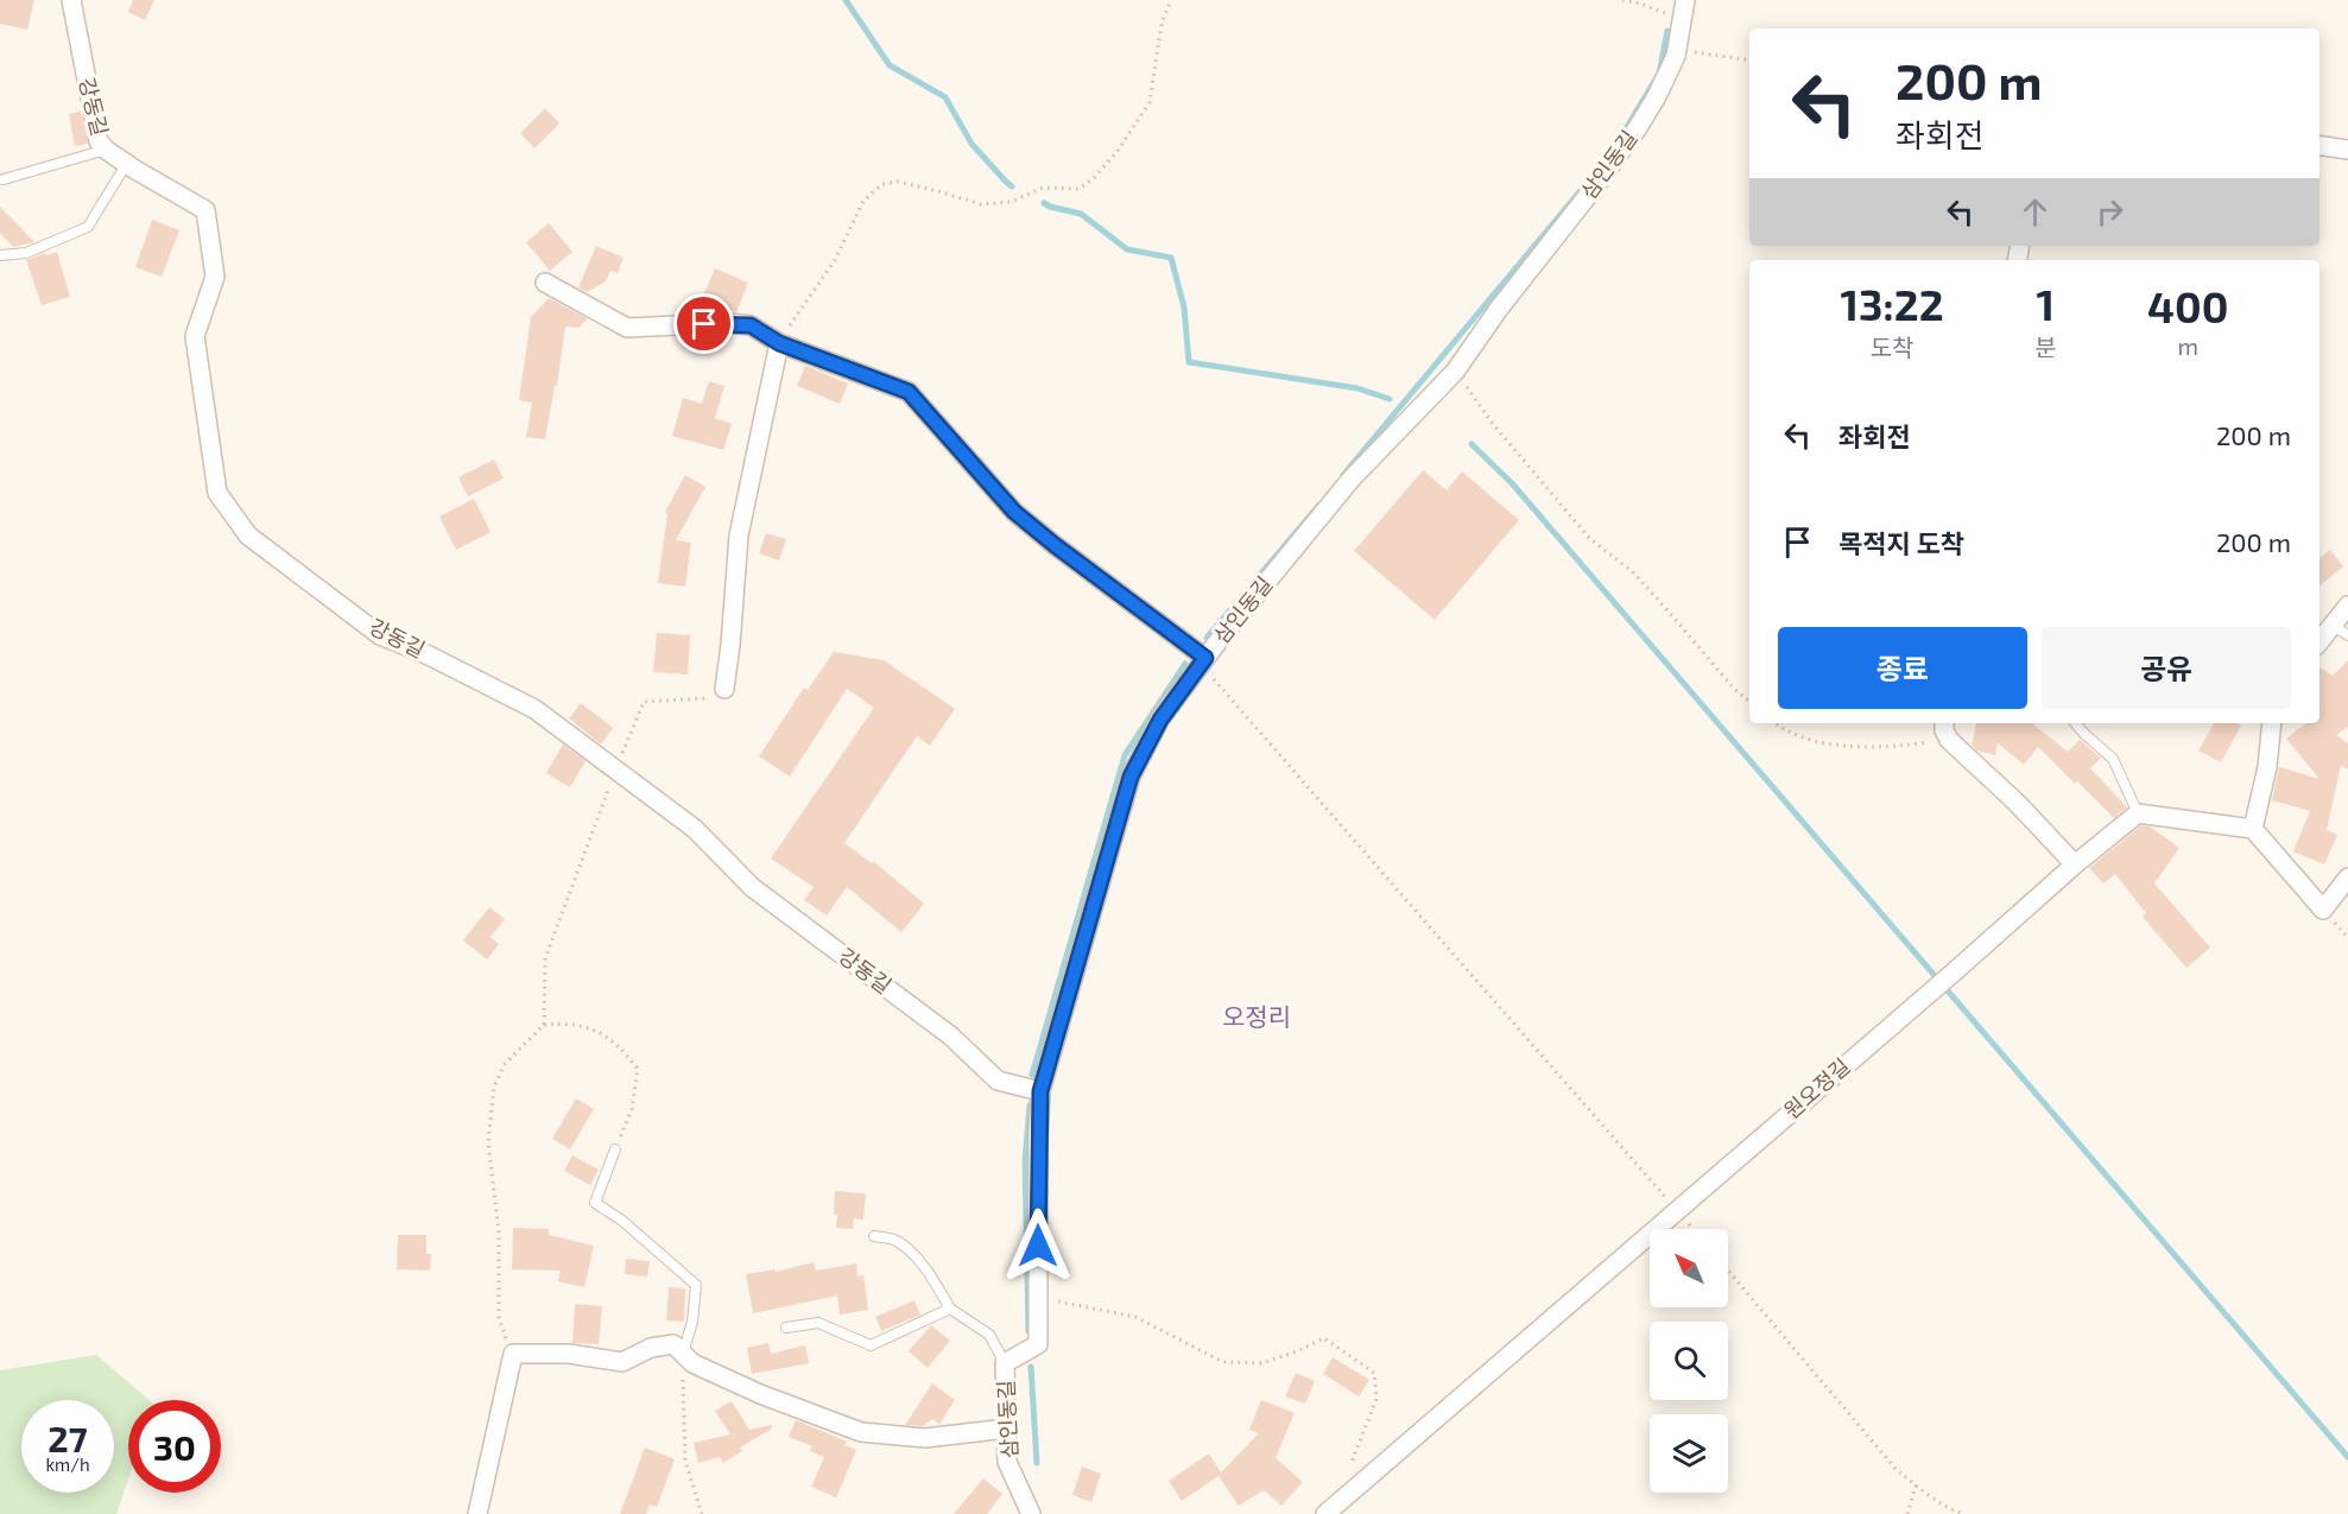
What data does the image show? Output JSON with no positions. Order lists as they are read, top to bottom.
{
  "streets": {
    "street": ["강동길", "삼인동길", "원오정길"]
  },
  "crossings": [
    ["강동길", "삼인동길"]
  ],
  "districts": ["오정리"],
  "north": "top left",
  "page": {
    "turn": ["200 m", "좌회전"],
    "eta": [
      "13:22",
      "도착",
      "1",
      "분",
      "400",
      "m"
    ],
    "list": [
      {
        "name": "좌회전",
        "value": "200 m"
      },
      {
        "name": "목적지 도착",
        "value": "200 m"
      }
    ],
    "buttons": ["종료", "공유"],
    "speed": "27 km/h",
    "limit": "30"
  }
}
